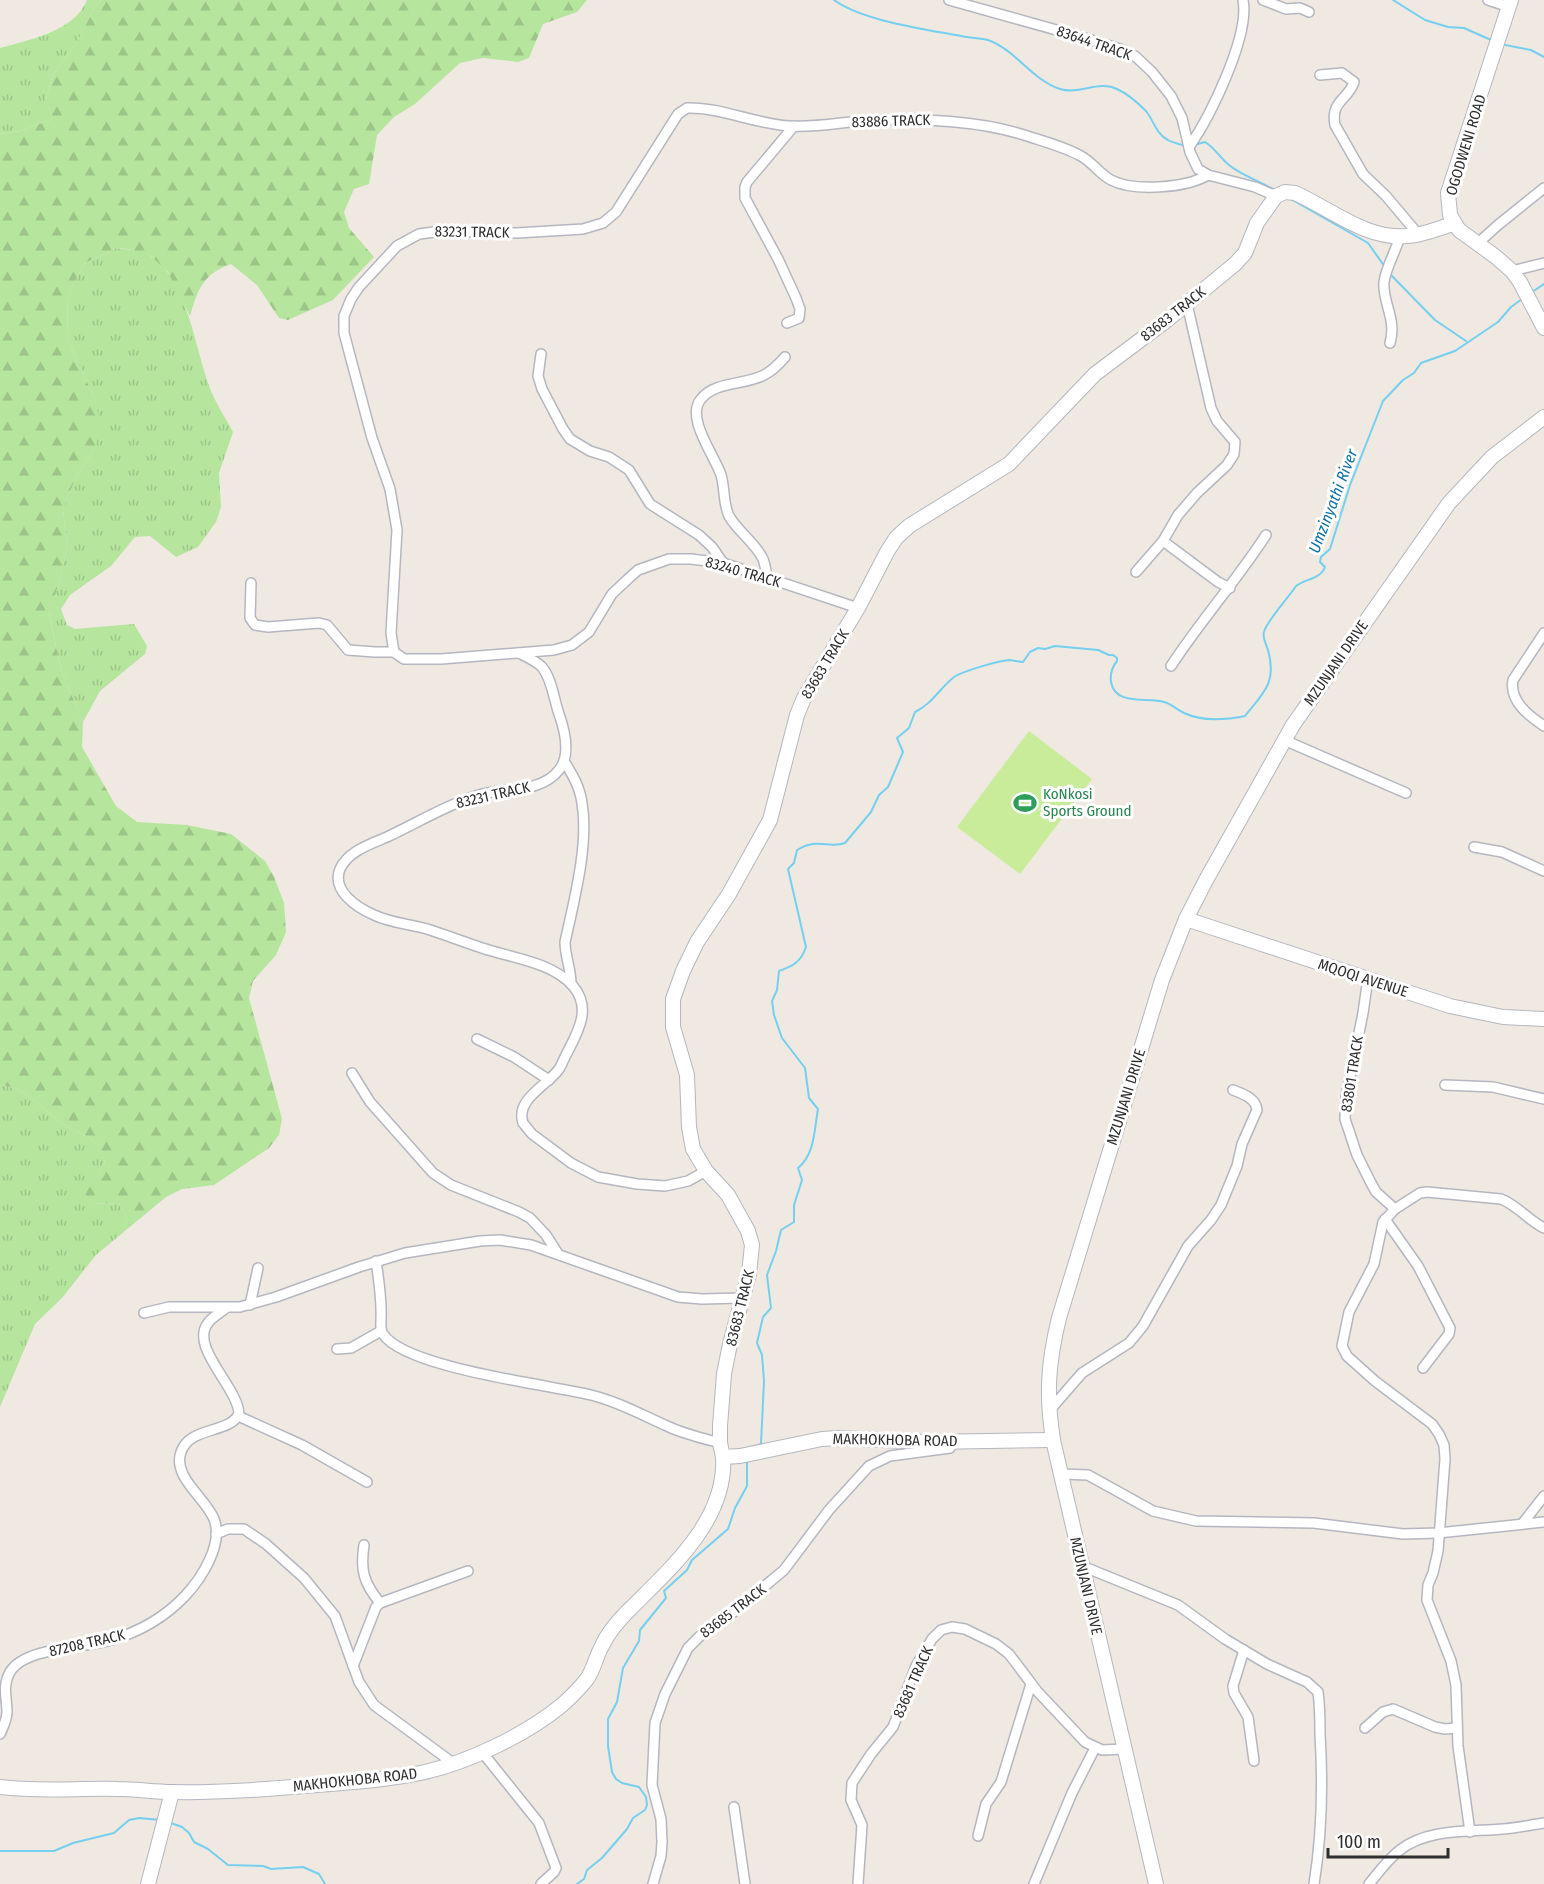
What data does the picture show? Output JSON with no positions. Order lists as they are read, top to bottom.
{
  "streets": {
    "street": [
      "83644 TRACK",
      "83886 TRACK",
      "OGODWENI ROAD",
      "83231 TRACK",
      "83683 TRACK",
      "83240 TRACK",
      "MZUNJANI DRIVE",
      "MQOQI AVENUE",
      "83801 TRACK",
      "MAKHOKHOBA ROAD",
      "83685 TRACK",
      "87208 TRACK",
      "83681 TRACK"
    ]
  },
  "crossings": [
    ["83644 TRACK", "83886 TRACK"],
    ["83886 TRACK", "83231 TRACK"],
    ["83683 TRACK", "83240 TRACK"],
    ["83683 TRACK", "MAKHOKHOBA ROAD"],
    ["MZUNJANI DRIVE", "MQOQI AVENUE"],
    ["MZUNJANI DRIVE", "MAKHOKHOBA ROAD"],
    ["MQOQI AVENUE", "83801 TRACK"],
    ["MAKHOKHOBA ROAD", "83685 TRACK"]
  ],
  "water": ["Umzinyathi River"],
  "places": {
    "sports": ["KoNkosi Sports Ground"]
  },
  "scale_bar": "100 m"
}
